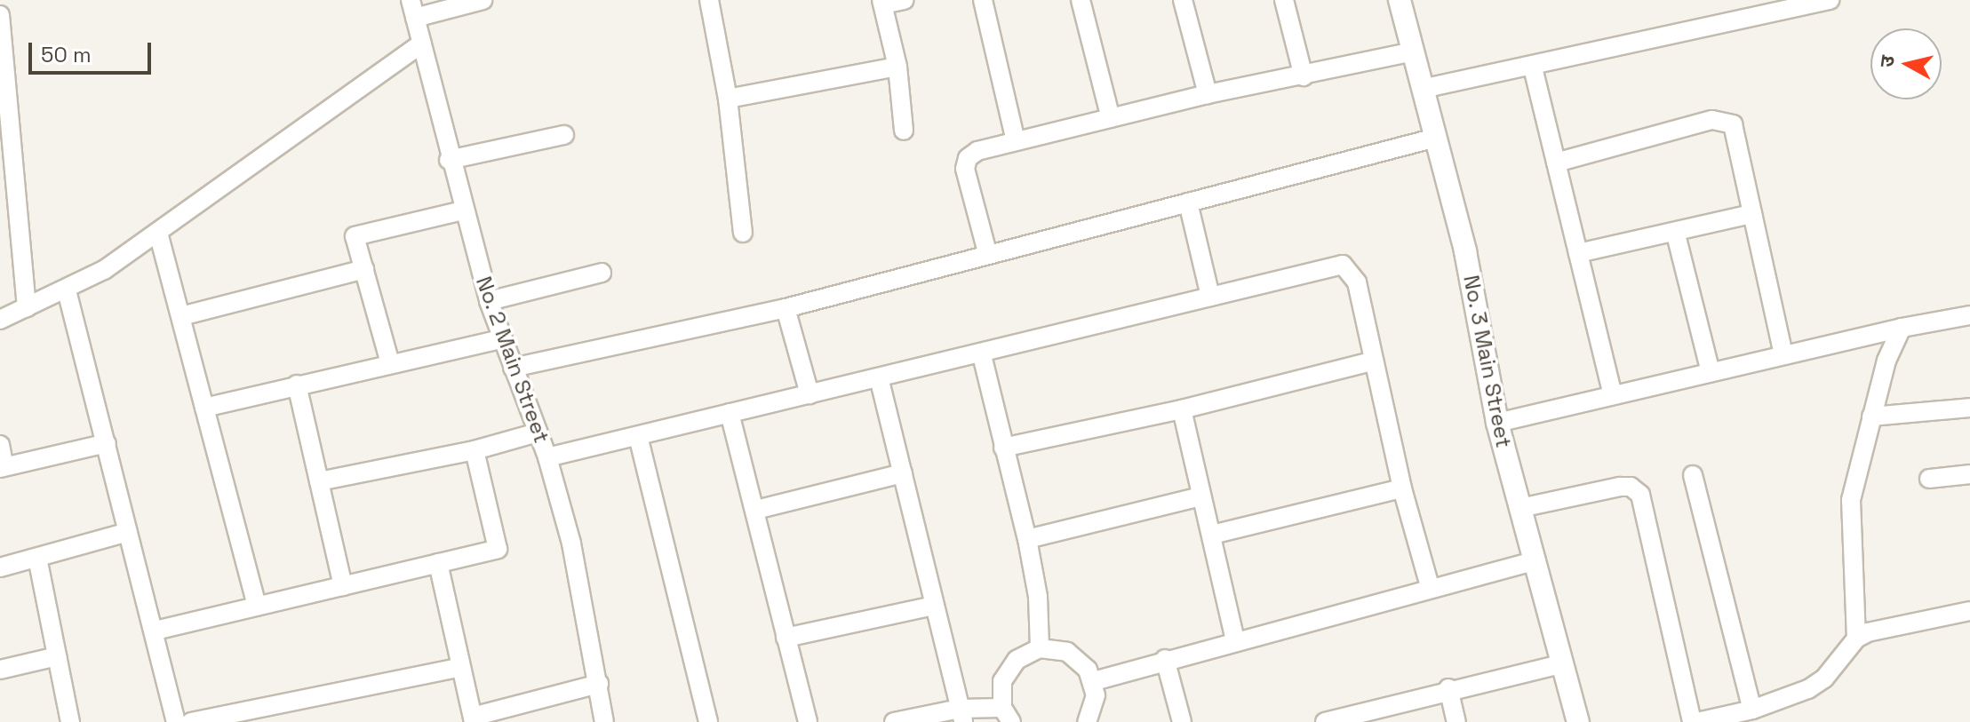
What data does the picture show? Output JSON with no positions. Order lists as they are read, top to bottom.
{
  "streets": {
    "street": ["No. 2 Main Street", "No. 3 Main Street"]
  },
  "scale_bar": "50 m",
  "north": "left"
}
